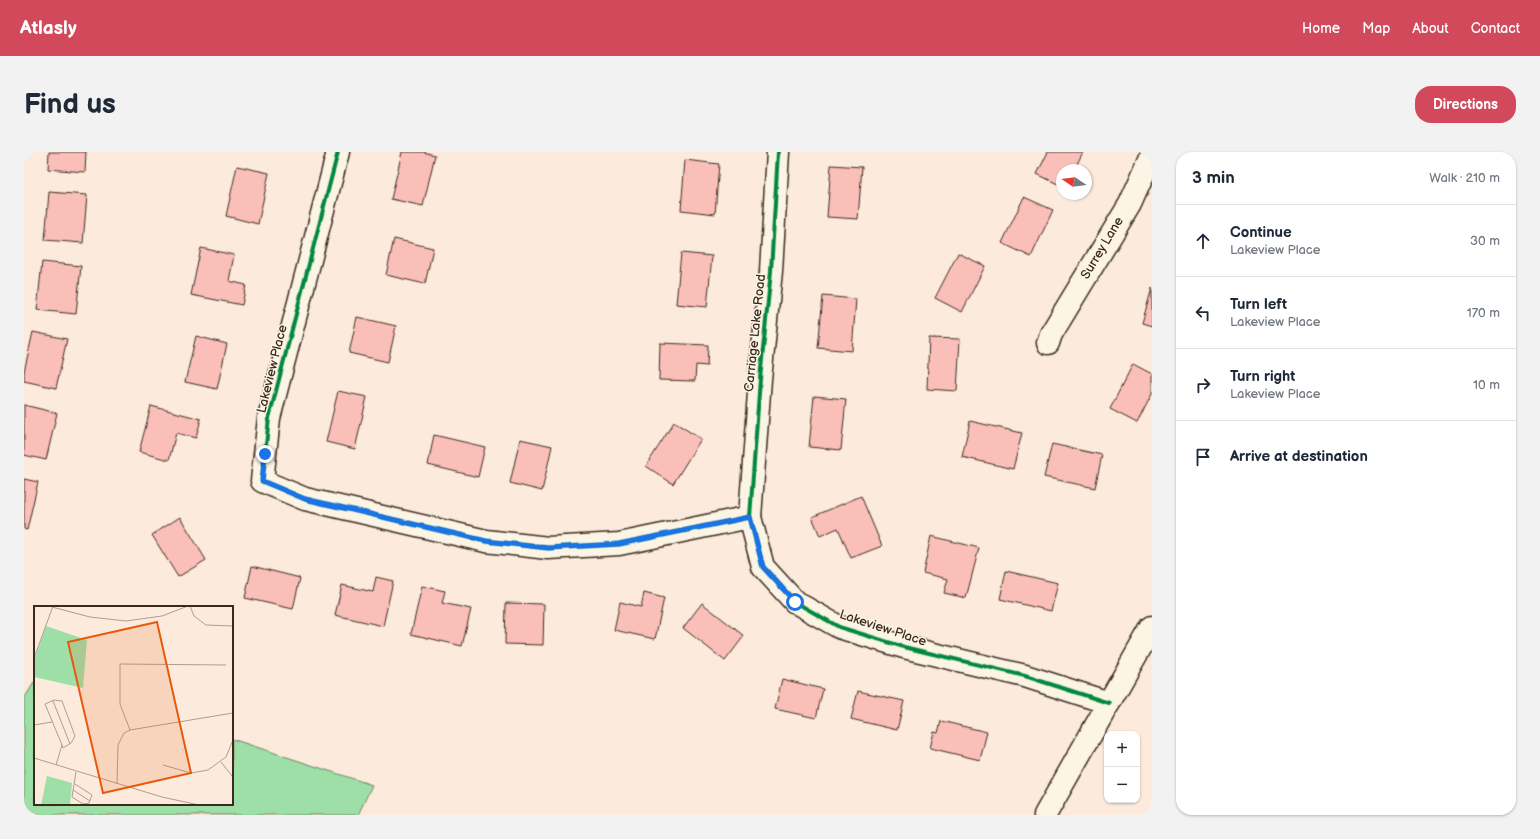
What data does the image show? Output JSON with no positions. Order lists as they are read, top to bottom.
{
  "streets": {
    "street": ["Surrey Lane", "Carriage Lake Road", "Lakeview Place"]
  },
  "crossings": [
    ["Carriage Lake Road", "Lakeview Place"]
  ],
  "north": "left",
  "page": {
    "header": "Atlasly",
    "nav": [
      "Home",
      "Map",
      "About",
      "Contact"
    ],
    "buttons": "Directions",
    "title": "Find us",
    "heading": ["3 min", "Walk · 210 m"],
    "list": [
      ["Continue", "Lakeview Place", "30 m"],
      ["Turn left", "Lakeview Place", "170 m"],
      ["Turn right", "Lakeview Place", "10 m"],
      "Arrive at destination"
    ],
    "map_buttons": ["+", "−"]
  }
}
